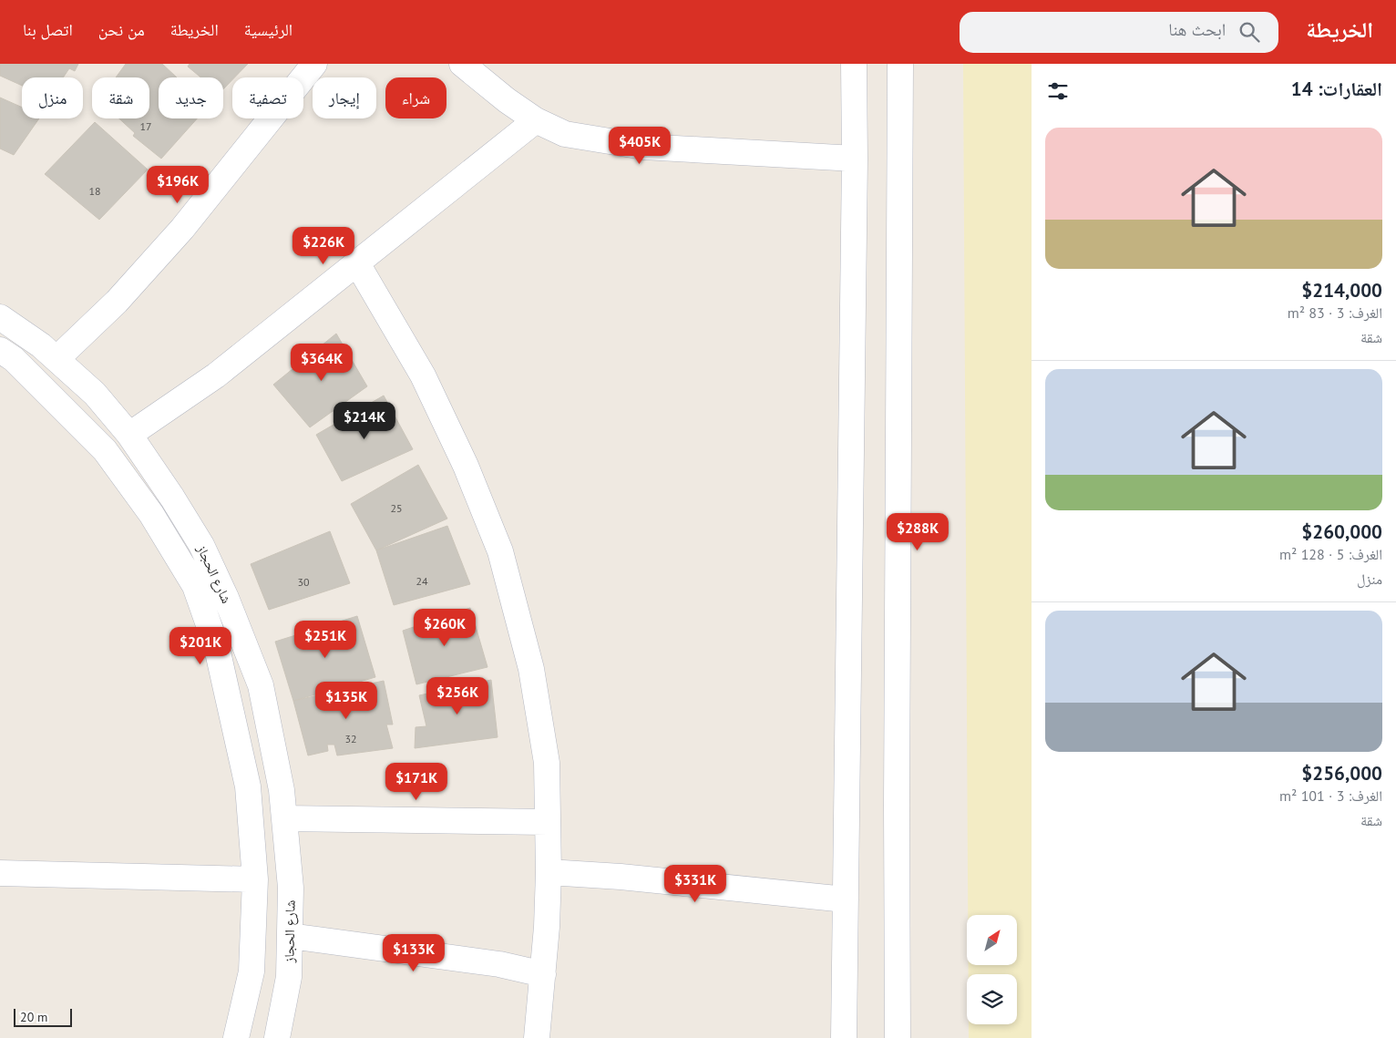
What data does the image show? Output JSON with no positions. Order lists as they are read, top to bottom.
{
  "streets": {
    "street": ["شارع الحجاز"]
  },
  "house_numbers": [
    "17",
    "18",
    "25",
    "24",
    "30",
    "32"
  ],
  "scale_bar": "20 m",
  "north": "top right",
  "page": {
    "header": "الخريطة",
    "search": "ابحث هنا",
    "nav": [
      "الرئيسية",
      "الخريطة",
      "من نحن",
      "اتصل بنا"
    ],
    "heading": "العقارات: 14",
    "chip": [
      "شراء",
      "إيجار",
      "تصفية",
      "جديد",
      "شقة",
      "منزل"
    ],
    "list": [
      {
        "name": "$214,000",
        "note": "الغرف: 3 · 83 m² · شقة"
      },
      {
        "name": "$260,000",
        "note": "الغرف: 5 · 128 m² · منزل"
      },
      {
        "name": "$256,000",
        "note": "الغرف: 3 · 101 m² · شقة"
      }
    ],
    "price": [
      "$405K",
      "$196K",
      "$226K",
      "$364K",
      "$214K",
      "$288K",
      "$260K",
      "$251K",
      "$201K",
      "$256K",
      "$135K",
      "$171K",
      "$331K",
      "$133K"
    ],
    "scale": "20 m"
  }
}
